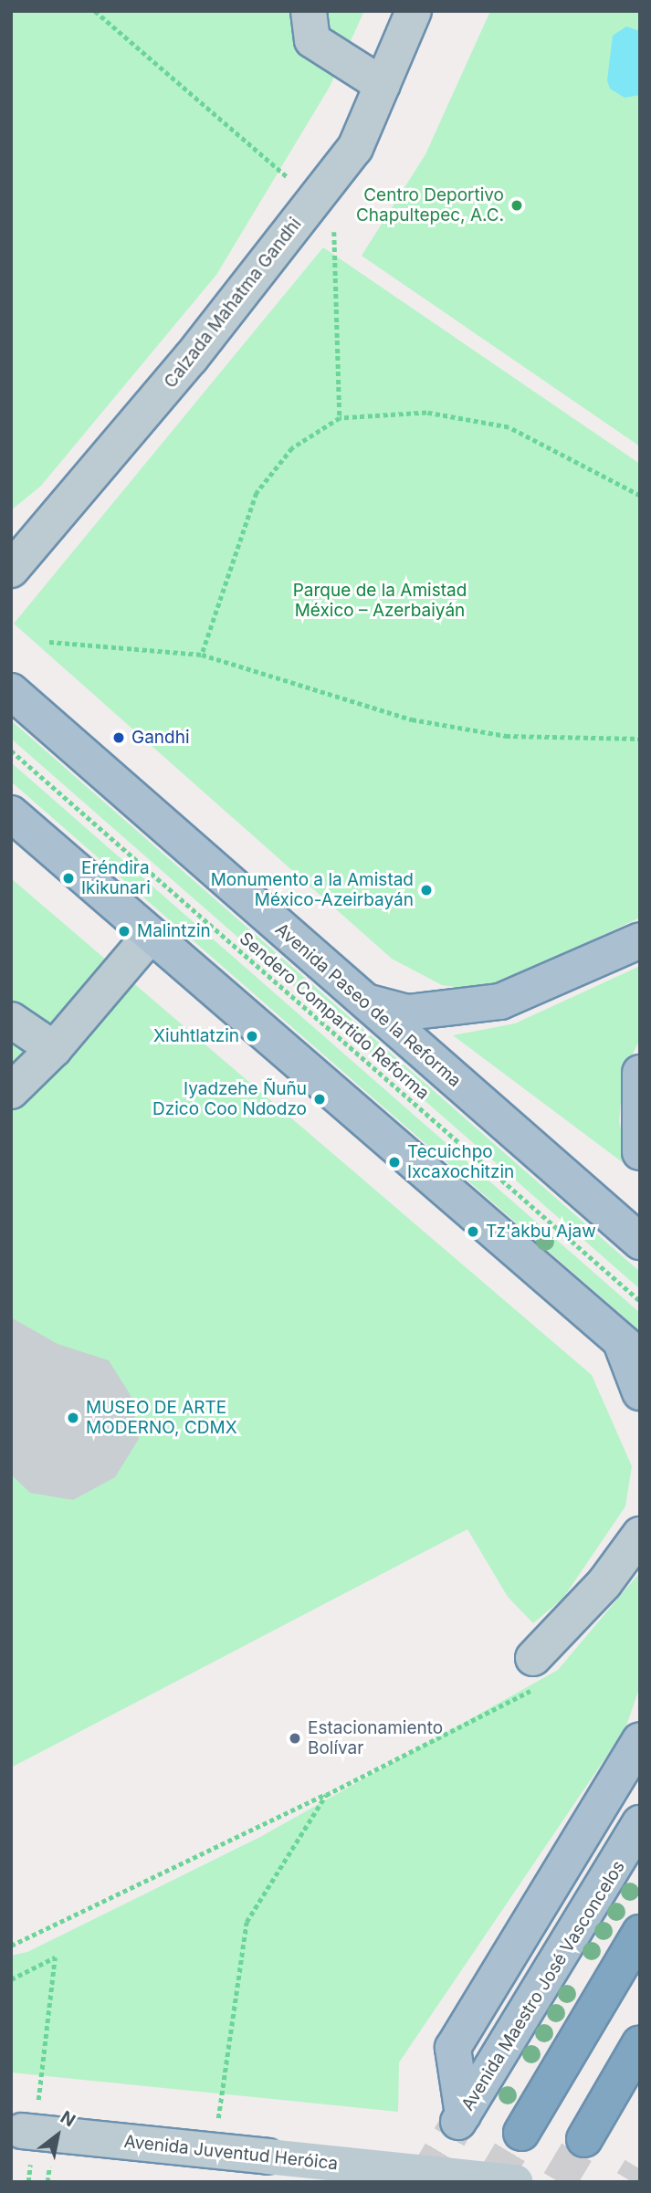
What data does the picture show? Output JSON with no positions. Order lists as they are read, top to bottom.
{
  "streets": {
    "main road": ["Avenida Paseo de la Reforma", "Avenida Maestro José Vasconcelos"],
    "street": ["Calzada Mahatma Gandhi", "Avenida Juventud Heróica"],
    "path": ["Sendero Compartido Reforma"]
  },
  "parks": ["Parque de la Amistad México – Azerbaiyán"],
  "places": [
    "Centro Deportivo Chapultepec, A.C.",
    "Gandhi",
    "Eréndira Ikikunari",
    "Monumento a la Amistad México-Azeirbayán",
    "Malintzin",
    "Xiuhtlatzin",
    "Iyadzehe Ñuñu Dzico Coo Ndodzo",
    "Tecuichpo Ixcaxochitzin",
    "Tz'akbu Ajaw",
    "MUSEO DE ARTE MODERNO, CDMX",
    "Estacionamiento Bolívar"
  ],
  "north": "top right"
}
